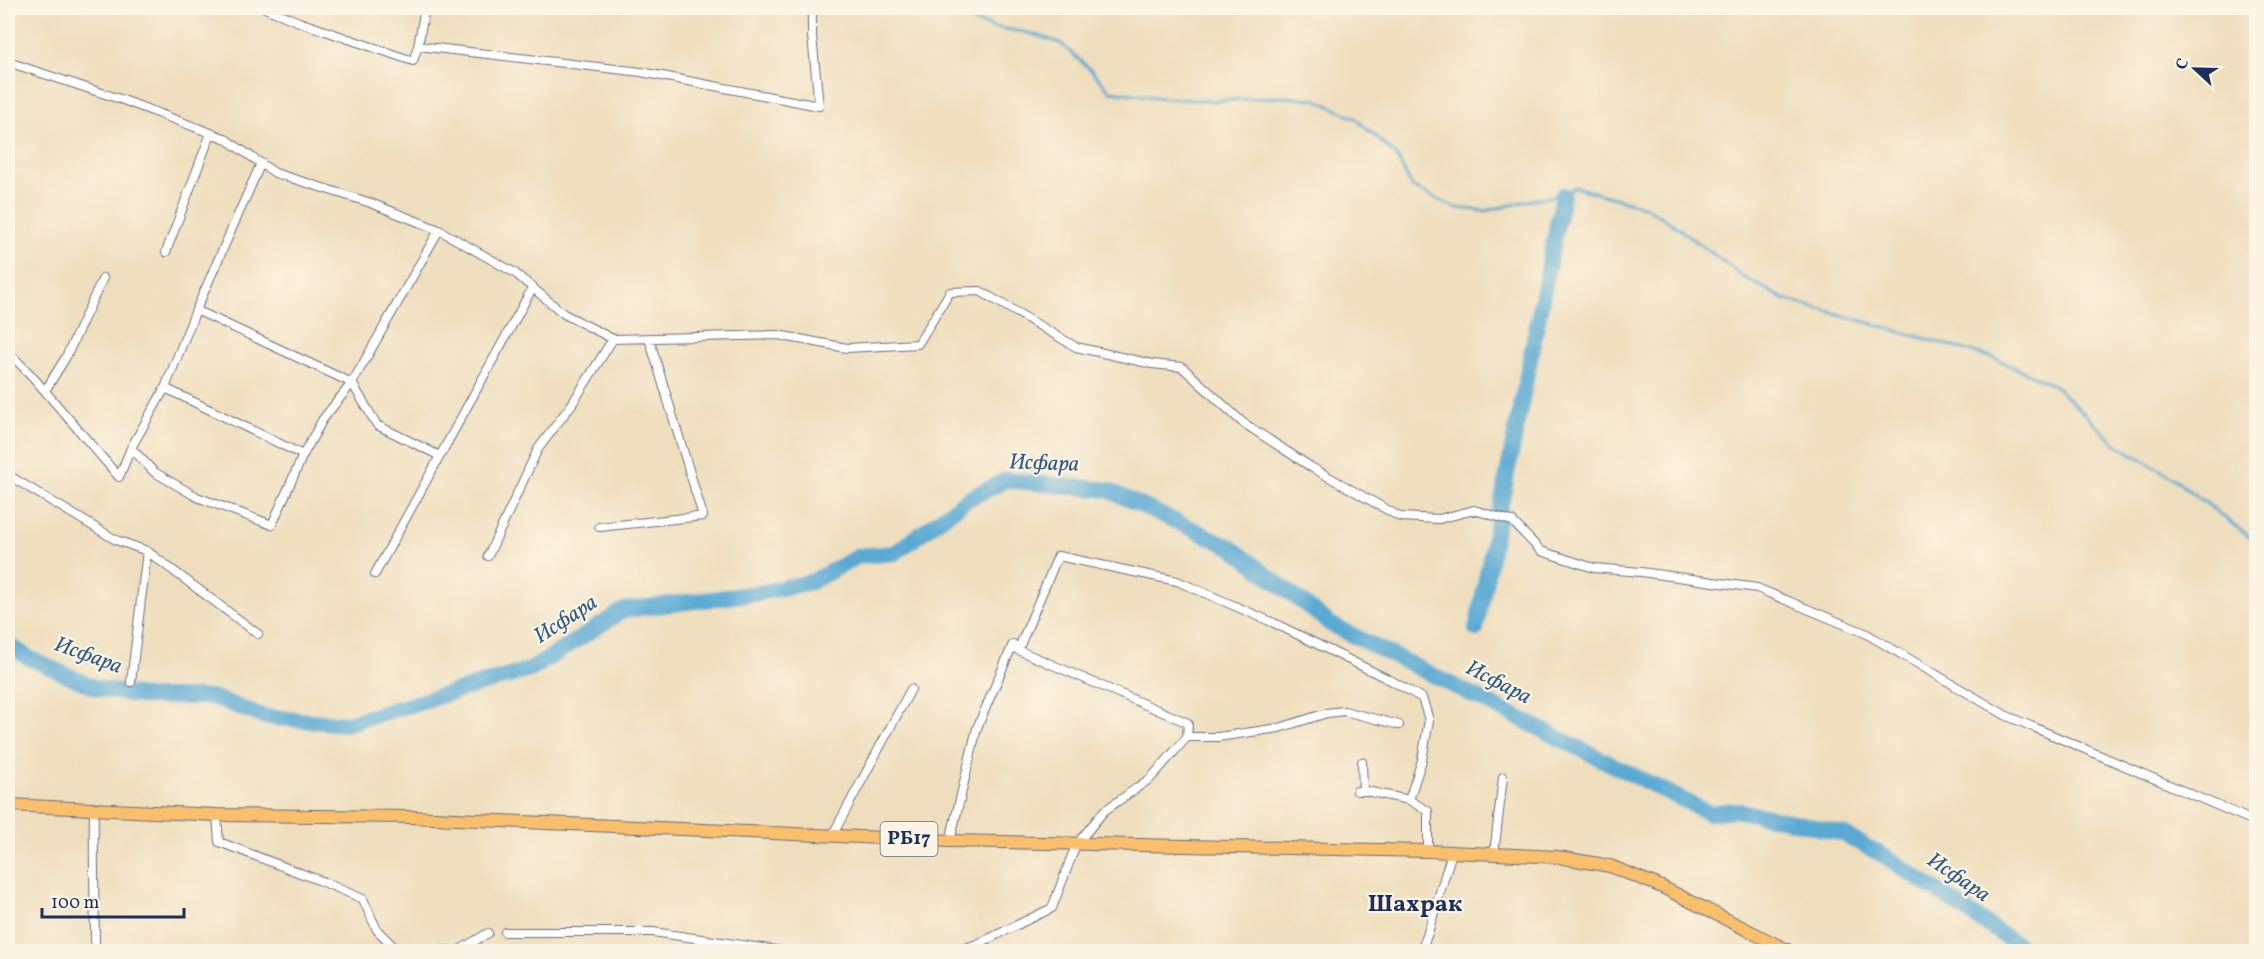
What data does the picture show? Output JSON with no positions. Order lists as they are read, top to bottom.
{
  "streets": {
    "main road": ["РБ17"]
  },
  "districts": ["Шахрак"],
  "water": ["Исфара"],
  "scale_bar": "100 m",
  "north": "left"
}
